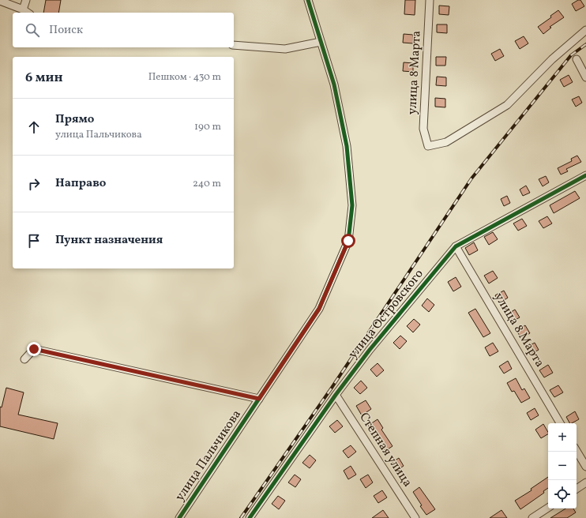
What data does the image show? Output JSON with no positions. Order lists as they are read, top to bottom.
{
  "streets": {
    "street": [
      "улица 8 Марта",
      "улица Островского",
      "Степная улица",
      "улица Пальчикова"
    ]
  },
  "crossings": [
    ["улица 8 Марта", "улица Островского"],
    ["улица Островского", "Степная улица"]
  ],
  "page": {
    "search": "Поиск",
    "heading": ["6 мин", "Пешком · 430 m"],
    "list": [
      ["Прямо", "улица Пальчикова", "190 m"],
      ["Направо", "240 m"],
      "Пункт назначения"
    ],
    "map_buttons": ["+", "−"]
  }
}
